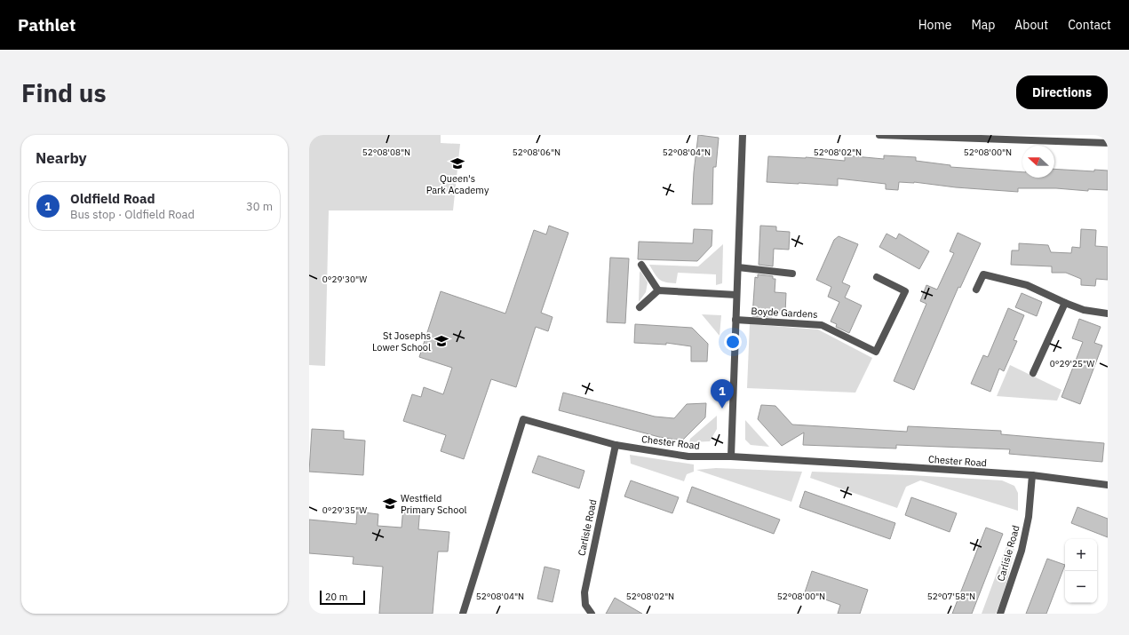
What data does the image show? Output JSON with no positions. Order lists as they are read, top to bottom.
{
  "streets": {
    "street": ["Boyde Gardens", "Chester Road", "Carlisle Road"]
  },
  "crossings": [
    ["Chester Road", "Carlisle Road"]
  ],
  "places": {
    "school or university": ["Queen's Park Academy", "St Josephs Lower School", "Westfield Primary School"]
  },
  "scale_bar": "20 m",
  "north": "left",
  "page": {
    "header": "Pathlet",
    "nav": [
      "Home",
      "Map",
      "About",
      "Contact"
    ],
    "buttons": "Directions",
    "title": "Find us",
    "heading": "Nearby",
    "list": [
      {
        "mark": "1",
        "name": "Oldfield Road",
        "note": "Bus stop · Oldfield Road",
        "value": "30 m"
      }
    ],
    "pins": "1",
    "map_buttons": ["+", "−"],
    "scale": "20 m"
  },
  "coordinates": [
    "52°08'06\"N",
    "52°08'04\"N",
    "52°08'02\"N",
    "52°08'08\"N",
    "52°08'00\"N",
    "0°29'30\"W",
    "0°29'25\"W",
    "0°29'35\"W",
    "52°07'58\"N"
  ]
}
